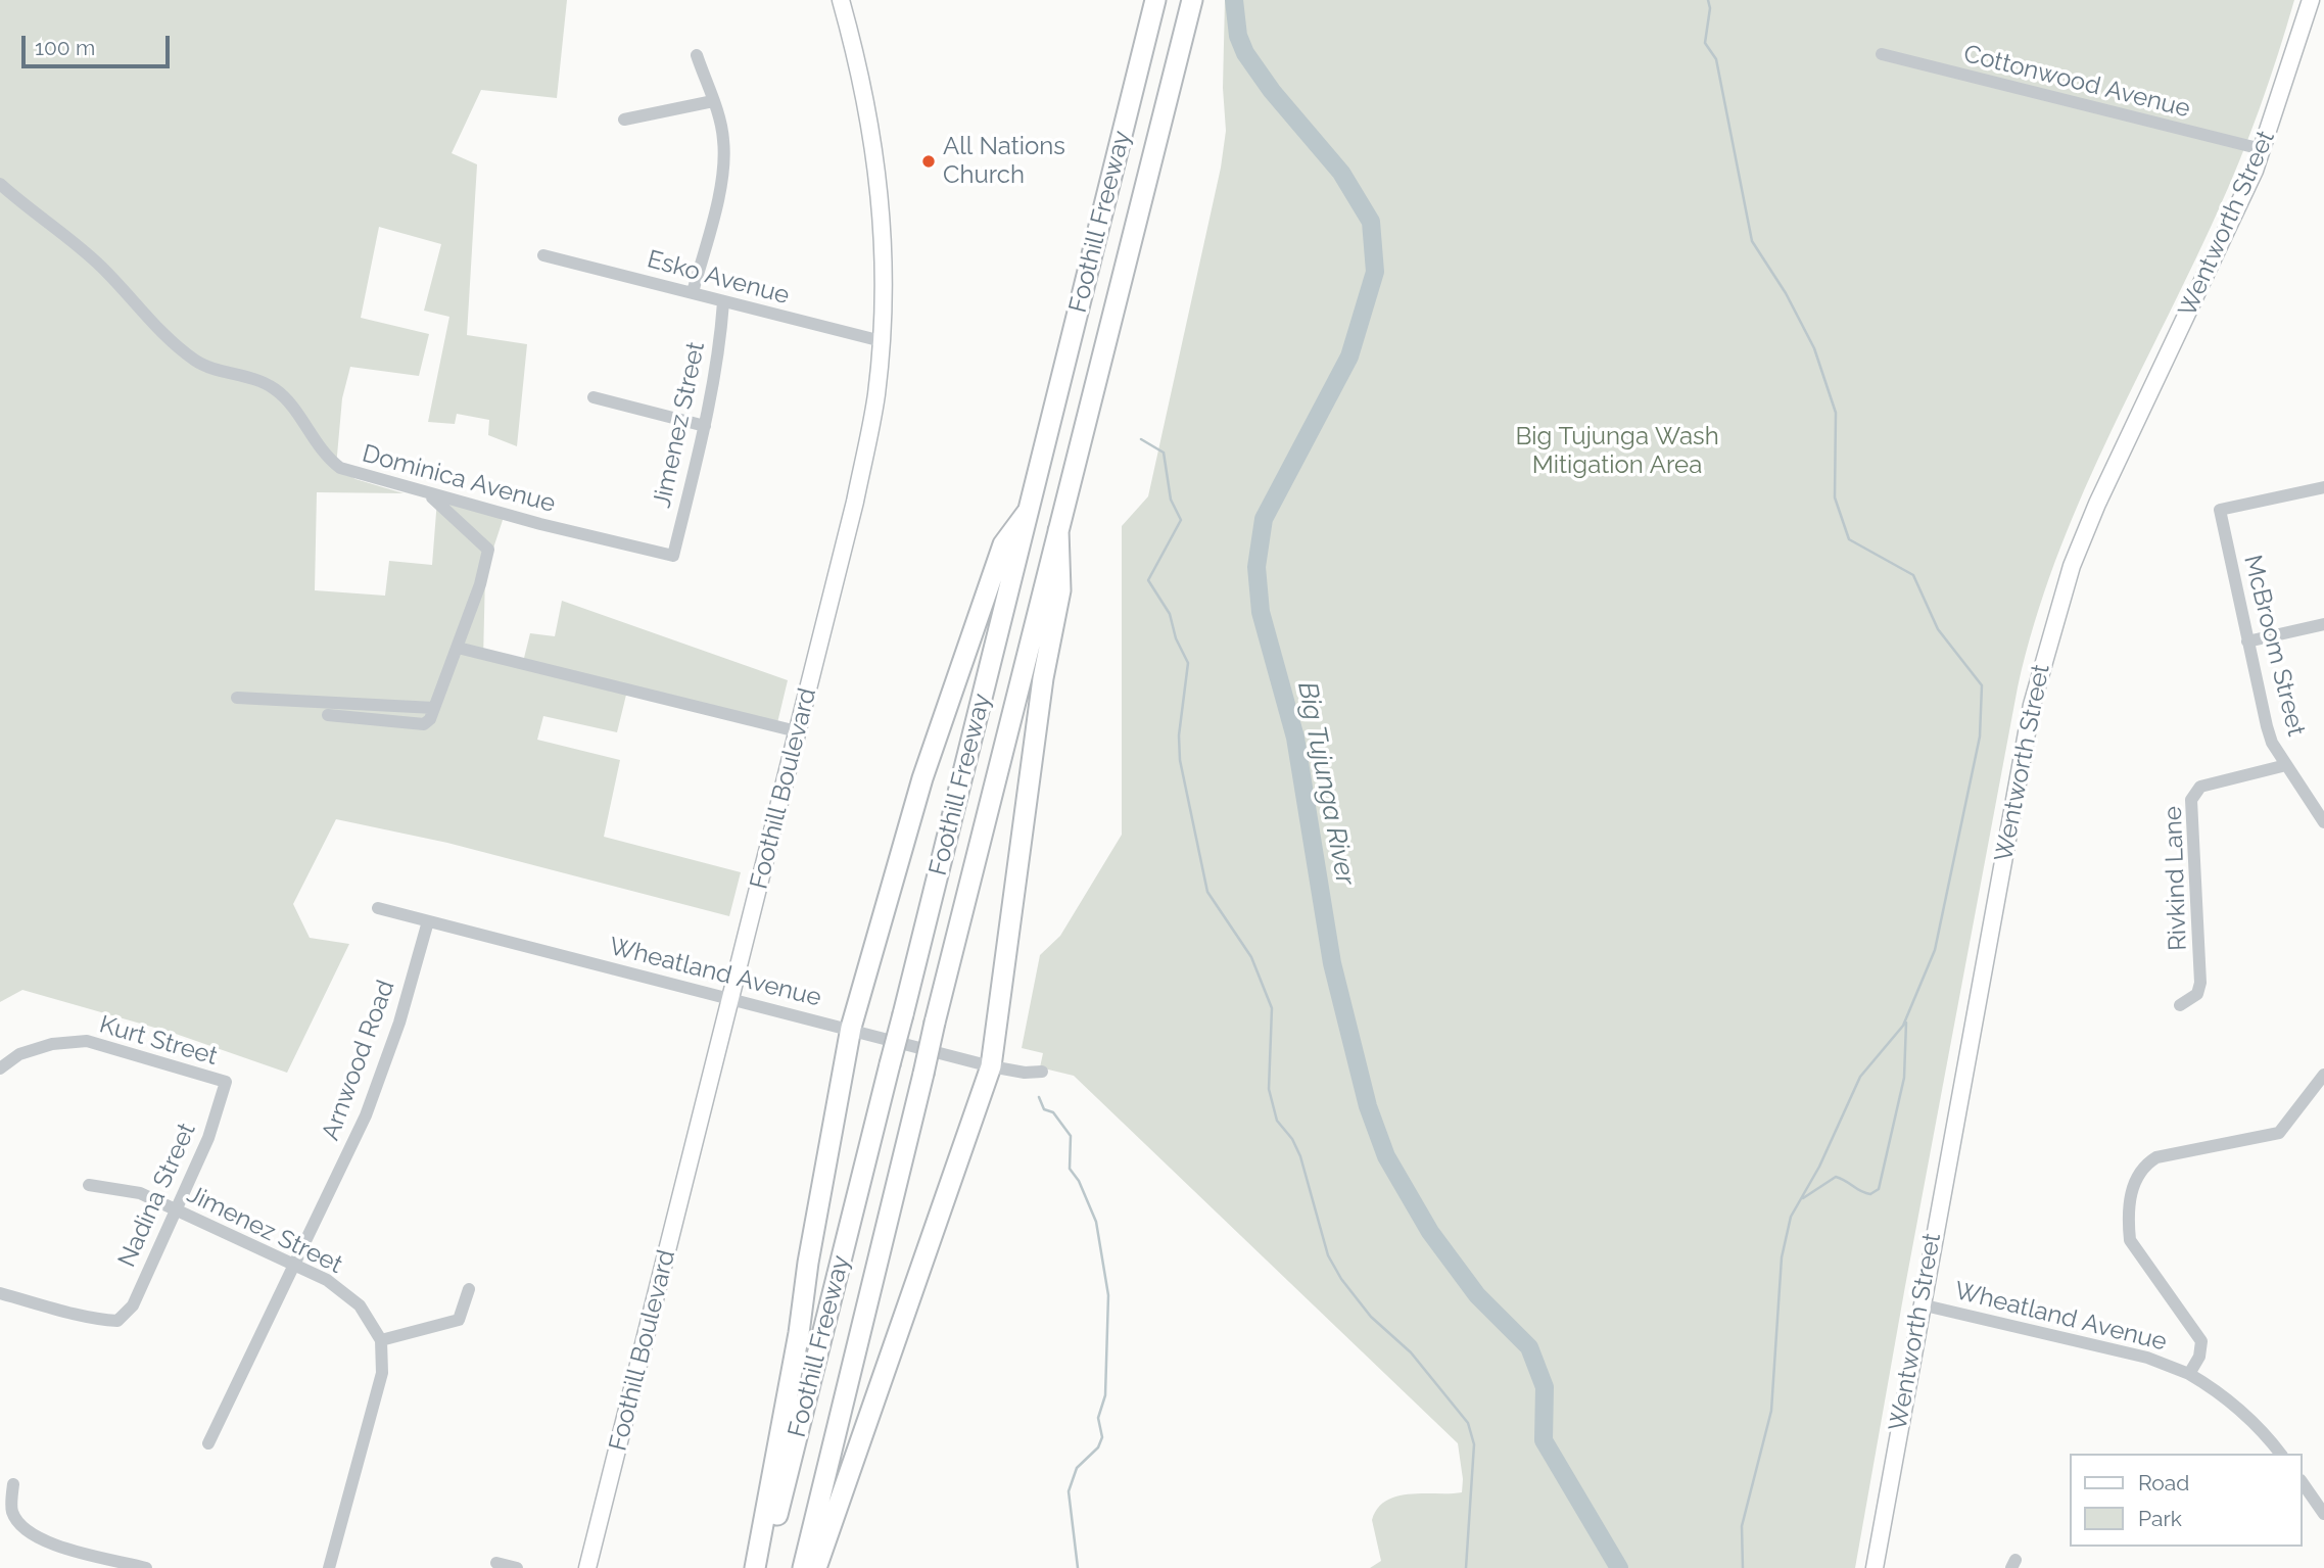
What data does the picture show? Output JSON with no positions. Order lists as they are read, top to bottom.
{
  "streets": {
    "highway": ["Foothill Freeway"],
    "main road": ["Wentworth Street", "Foothill Boulevard"],
    "street": [
      "Cottonwood Avenue",
      "Esko Avenue",
      "Jimenez Street",
      "Dominica Avenue",
      "McBroom Street",
      "Rivkind Lane",
      "Wheatland Avenue",
      "Kurt Street",
      "Arnwood Road",
      "Nadina Street"
    ]
  },
  "crossings": [
    ["Cottonwood Avenue", "Wentworth Street"],
    ["Wentworth Street", "Wheatland Avenue"],
    ["Esko Avenue", "Jimenez Street"],
    ["Esko Avenue", "Foothill Boulevard"],
    ["Jimenez Street", "Dominica Avenue"],
    ["Jimenez Street", "Arnwood Road"],
    ["Jimenez Street", "Nadina Street"],
    ["McBroom Street", "Rivkind Lane"],
    ["Foothill Boulevard", "Wheatland Avenue"],
    ["Wheatland Avenue", "Arnwood Road"],
    ["Kurt Street", "Nadina Street"]
  ],
  "water": ["Big Tujunga River"],
  "parks": ["Big Tujunga Wash Mitigation Area"],
  "places": ["All Nations Church"],
  "legend": ["Road", "Park"],
  "scale_bar": "100 m"
}
